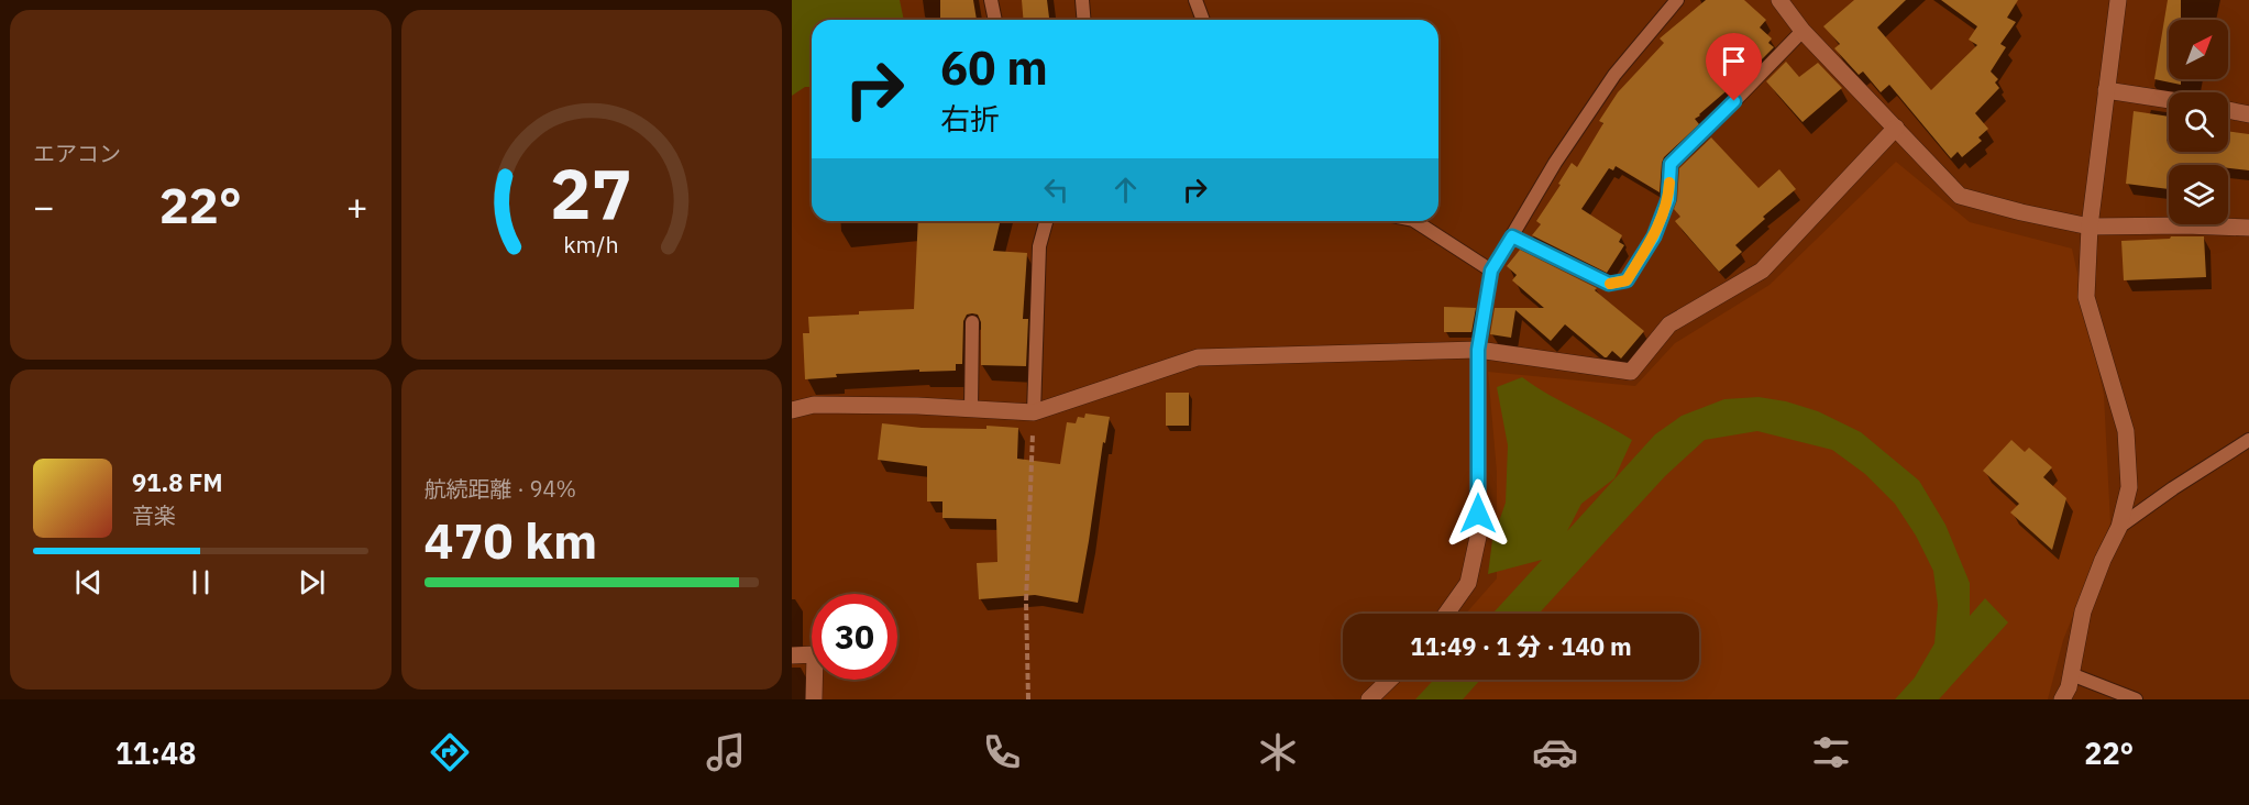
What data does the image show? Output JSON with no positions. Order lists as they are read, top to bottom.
{
  "north": "top right",
  "page": {
    "tile": [
      "エアコン",
      ["航続距離 · 94%", "470 km"]
    ],
    "turn": ["60 m", "右折"],
    "heat": ["−", "22°", "+"],
    "song": ["91.8 FM", "音楽"],
    "limit": "30",
    "trip": "11:49 · 1 分 · 140 m",
    "tabs": ["11:48", "22°"],
    "gauge": ["27", "km/h"]
  }
}
